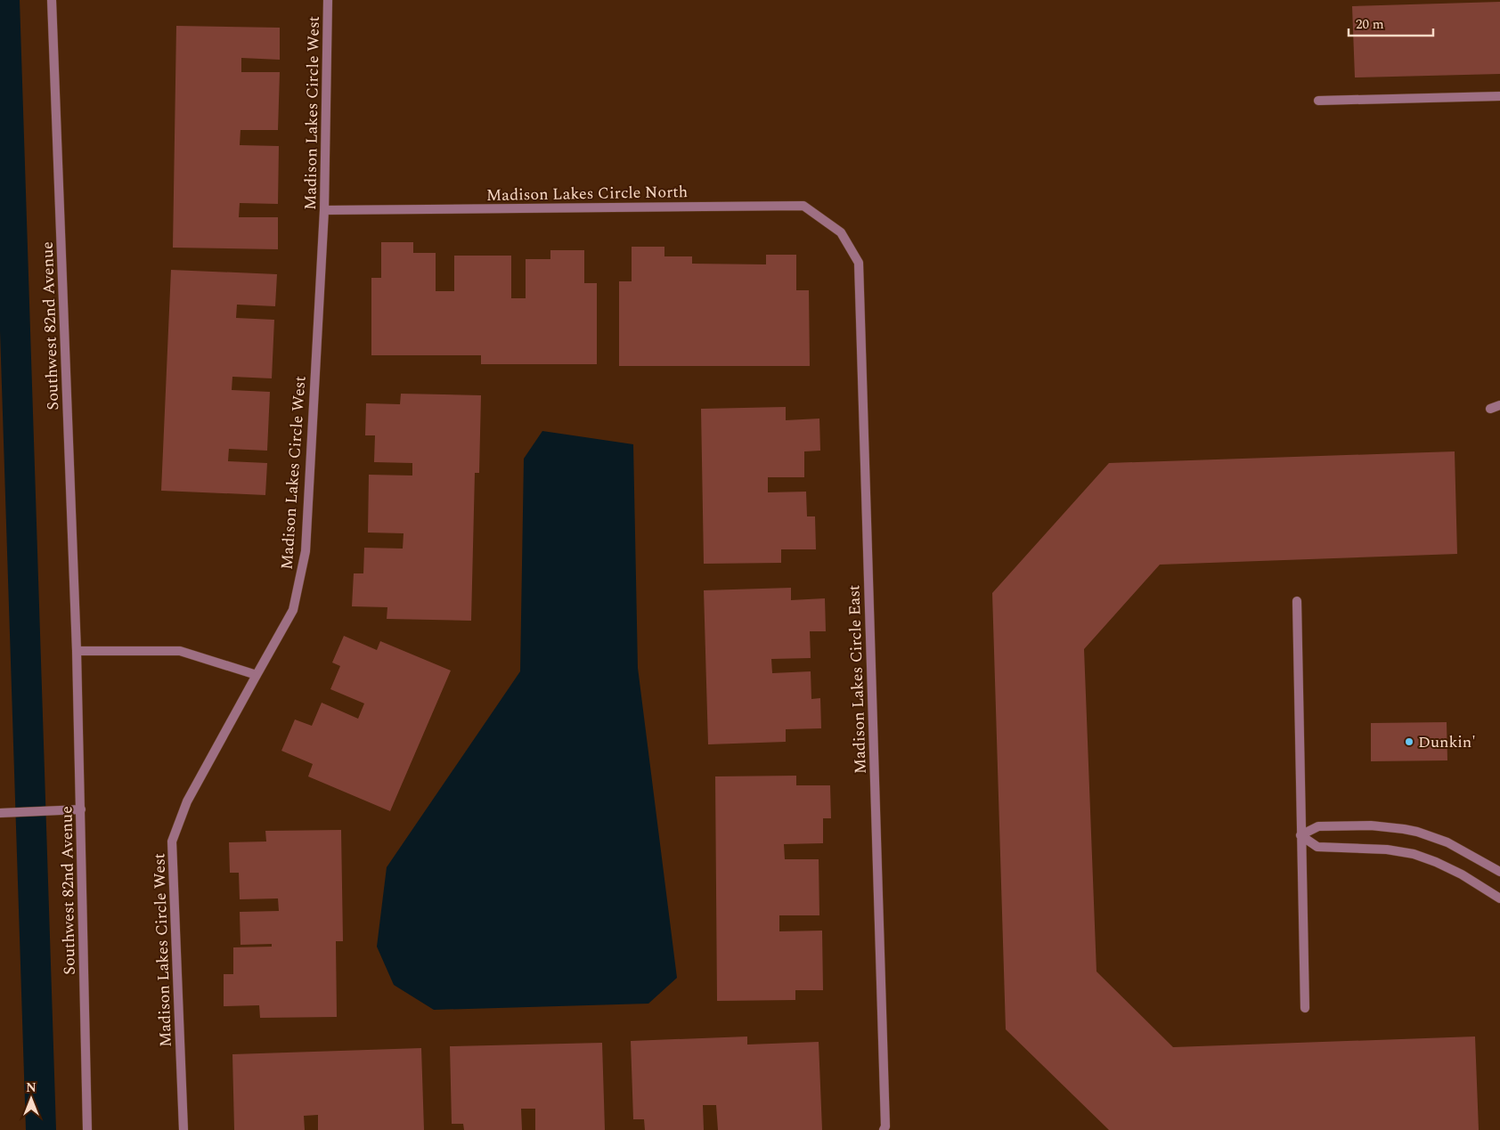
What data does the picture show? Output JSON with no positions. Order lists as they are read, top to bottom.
{
  "streets": {
    "street": [
      "Madison Lakes Circle West",
      "Madison Lakes Circle North",
      "Southwest 82nd Avenue",
      "Madison Lakes Circle East"
    ]
  },
  "crossings": [
    ["Madison Lakes Circle West", "Madison Lakes Circle North"],
    ["Madison Lakes Circle North", "Madison Lakes Circle East"]
  ],
  "places": ["Dunkin'"],
  "scale_bar": "20 m",
  "north": "top"
}
